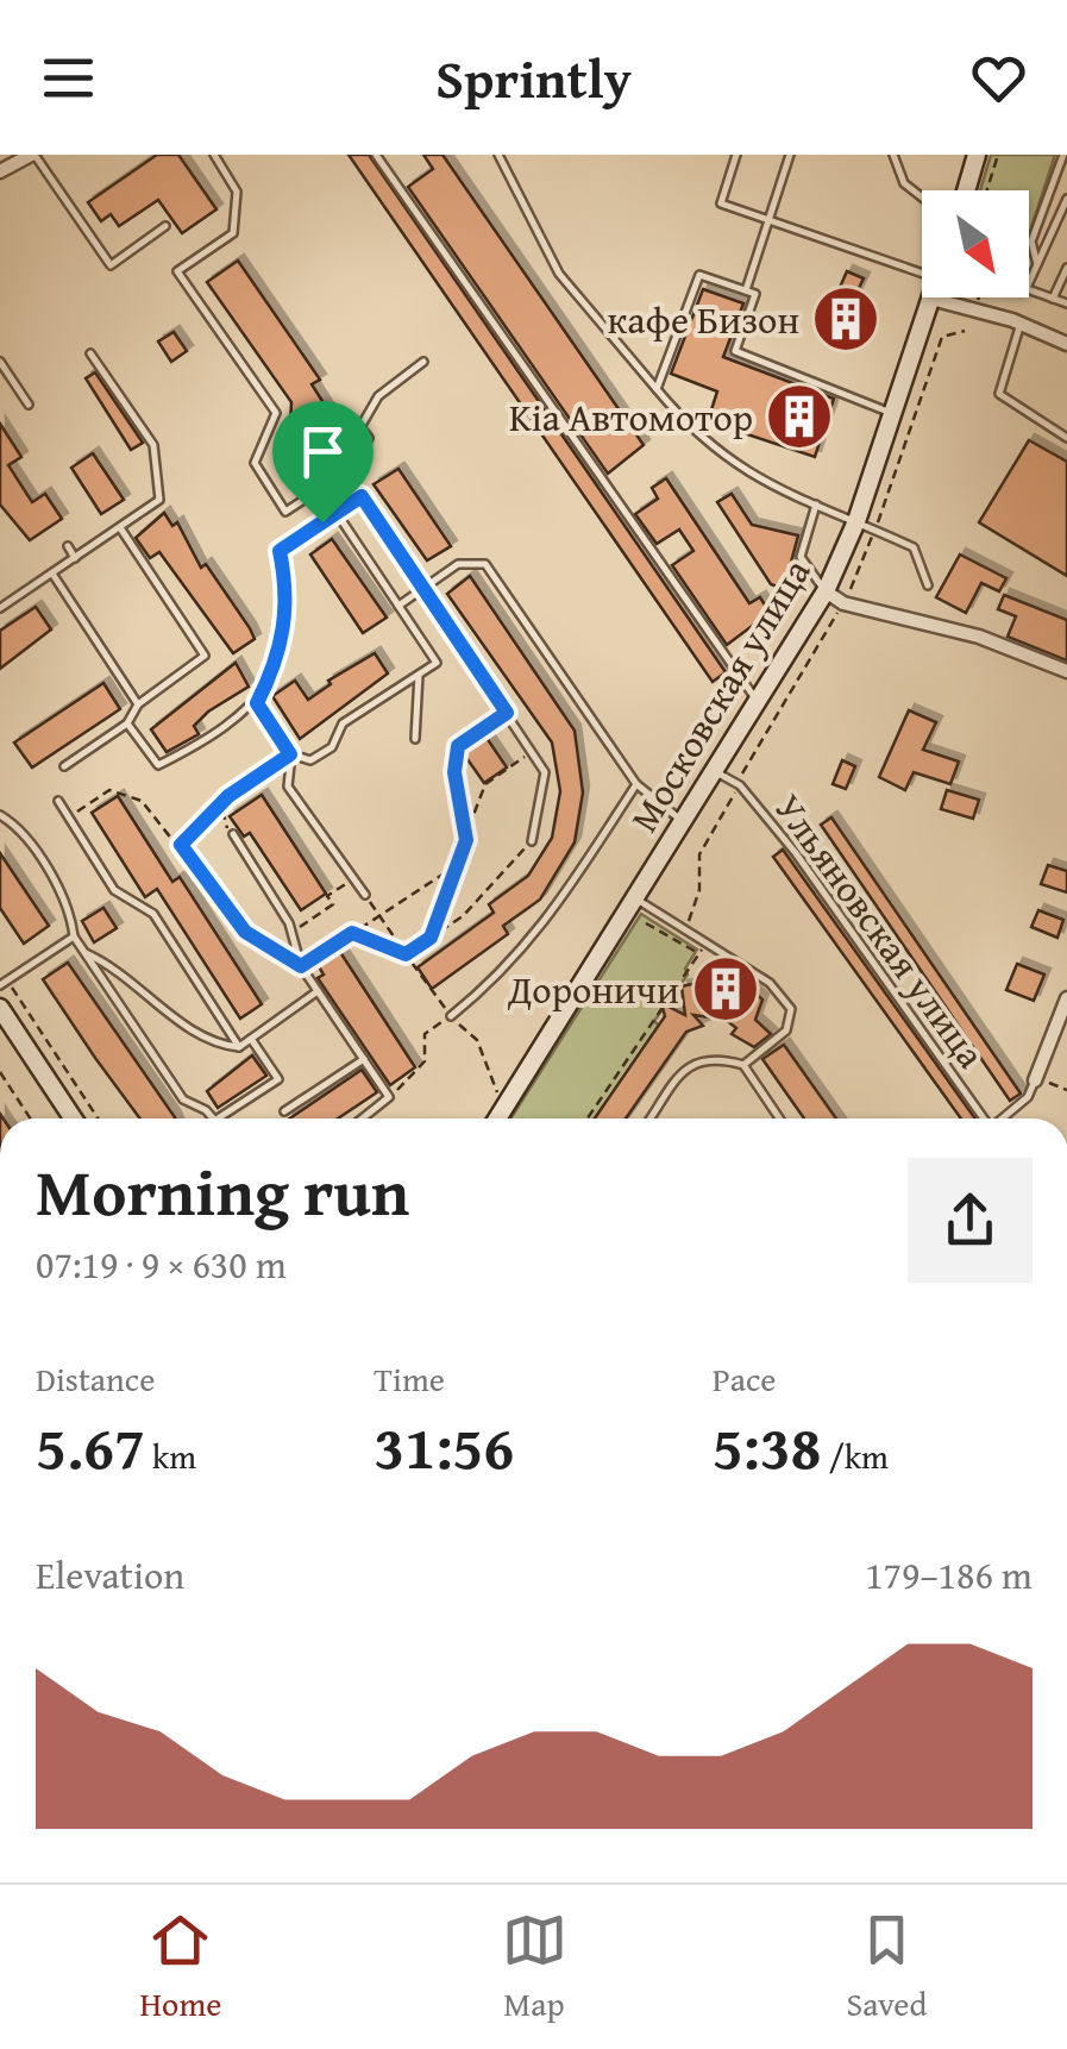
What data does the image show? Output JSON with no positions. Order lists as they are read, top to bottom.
{
  "streets": {
    "main road": ["Московская улица"],
    "lane": ["Ульяновская улица"]
  },
  "crossings": [
    ["Московская улица", "Ульяновская улица"]
  ],
  "places": {
    "building": ["кафе Бизон", "Kia Автомотор", "Дороничи"]
  },
  "north": "bottom right",
  "page": {
    "header": "Sprintly",
    "heading": ["Morning run", "07:19 · 9 × 630 m"],
    "stats": [
      ["Distance", "5.67 km"],
      ["Time", "31:56"],
      ["Pace", "5:38 /km"]
    ],
    "chart": ["Elevation", "179–186 m"],
    "tabs": ["Home", "Map", "Saved"]
  }
}
